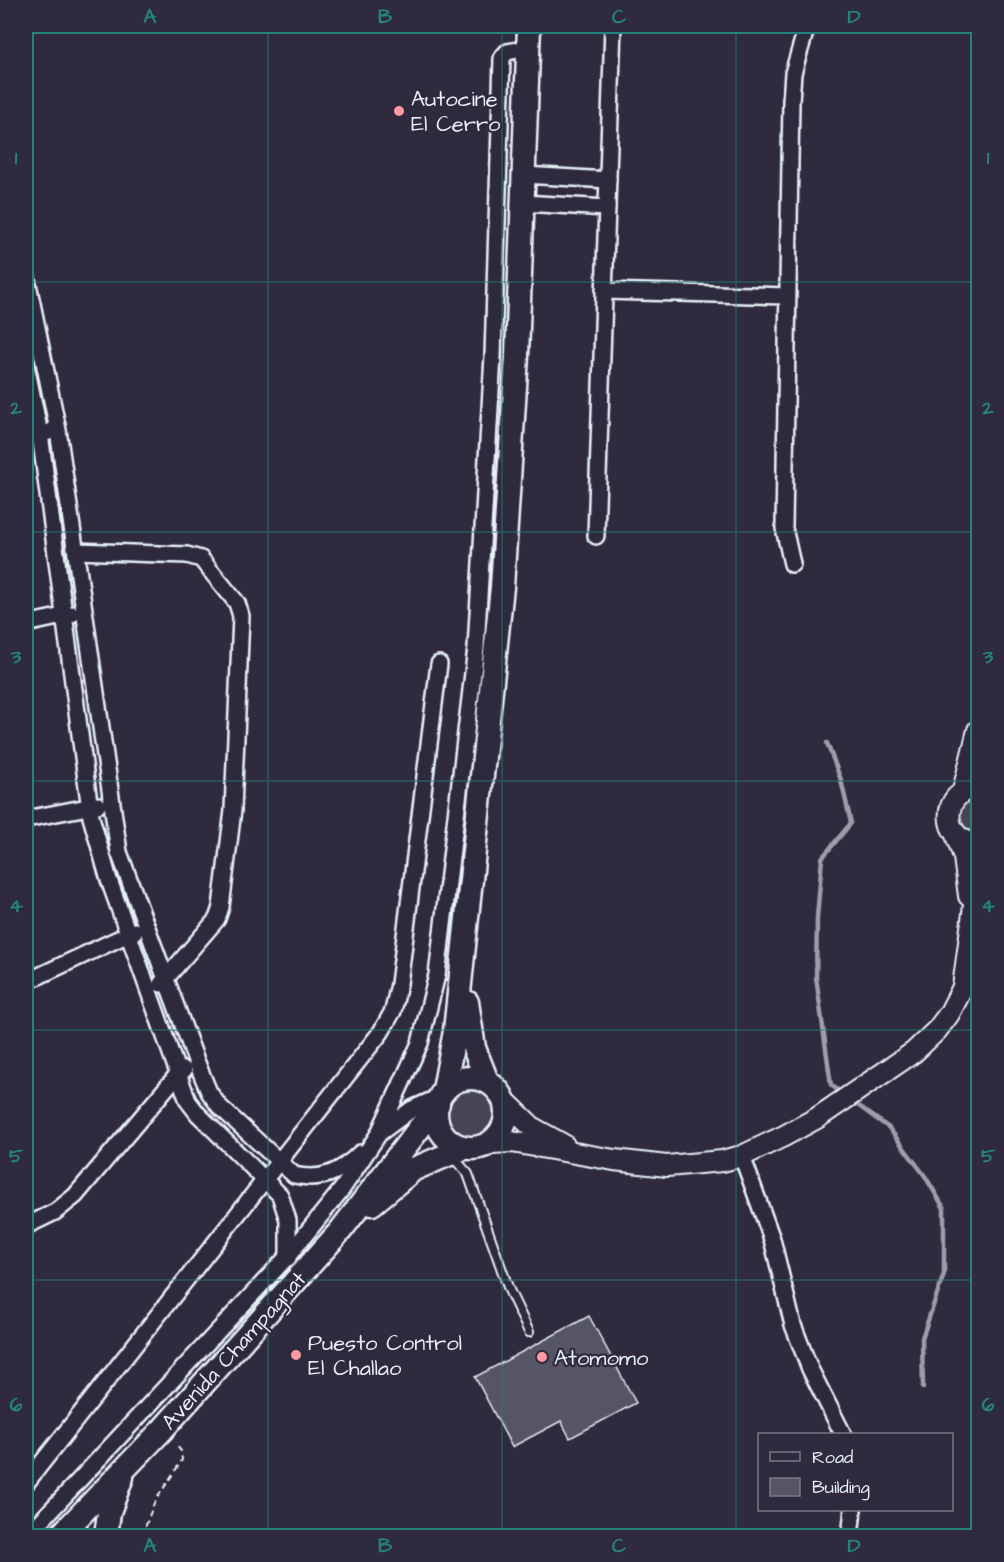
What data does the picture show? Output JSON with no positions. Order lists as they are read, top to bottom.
{
  "streets": {
    "main road": ["Avenida Champagnat"]
  },
  "places": ["Autocine El Cerro", "Puesto Control El Challao", "Atomomo"],
  "legend": ["Road", "Building"],
  "grid": {
    "columns": [
      "A",
      "B",
      "C",
      "D"
    ],
    "rows": [
      "1",
      "2",
      "3",
      "4",
      "5",
      "6"
    ]
  }
}
